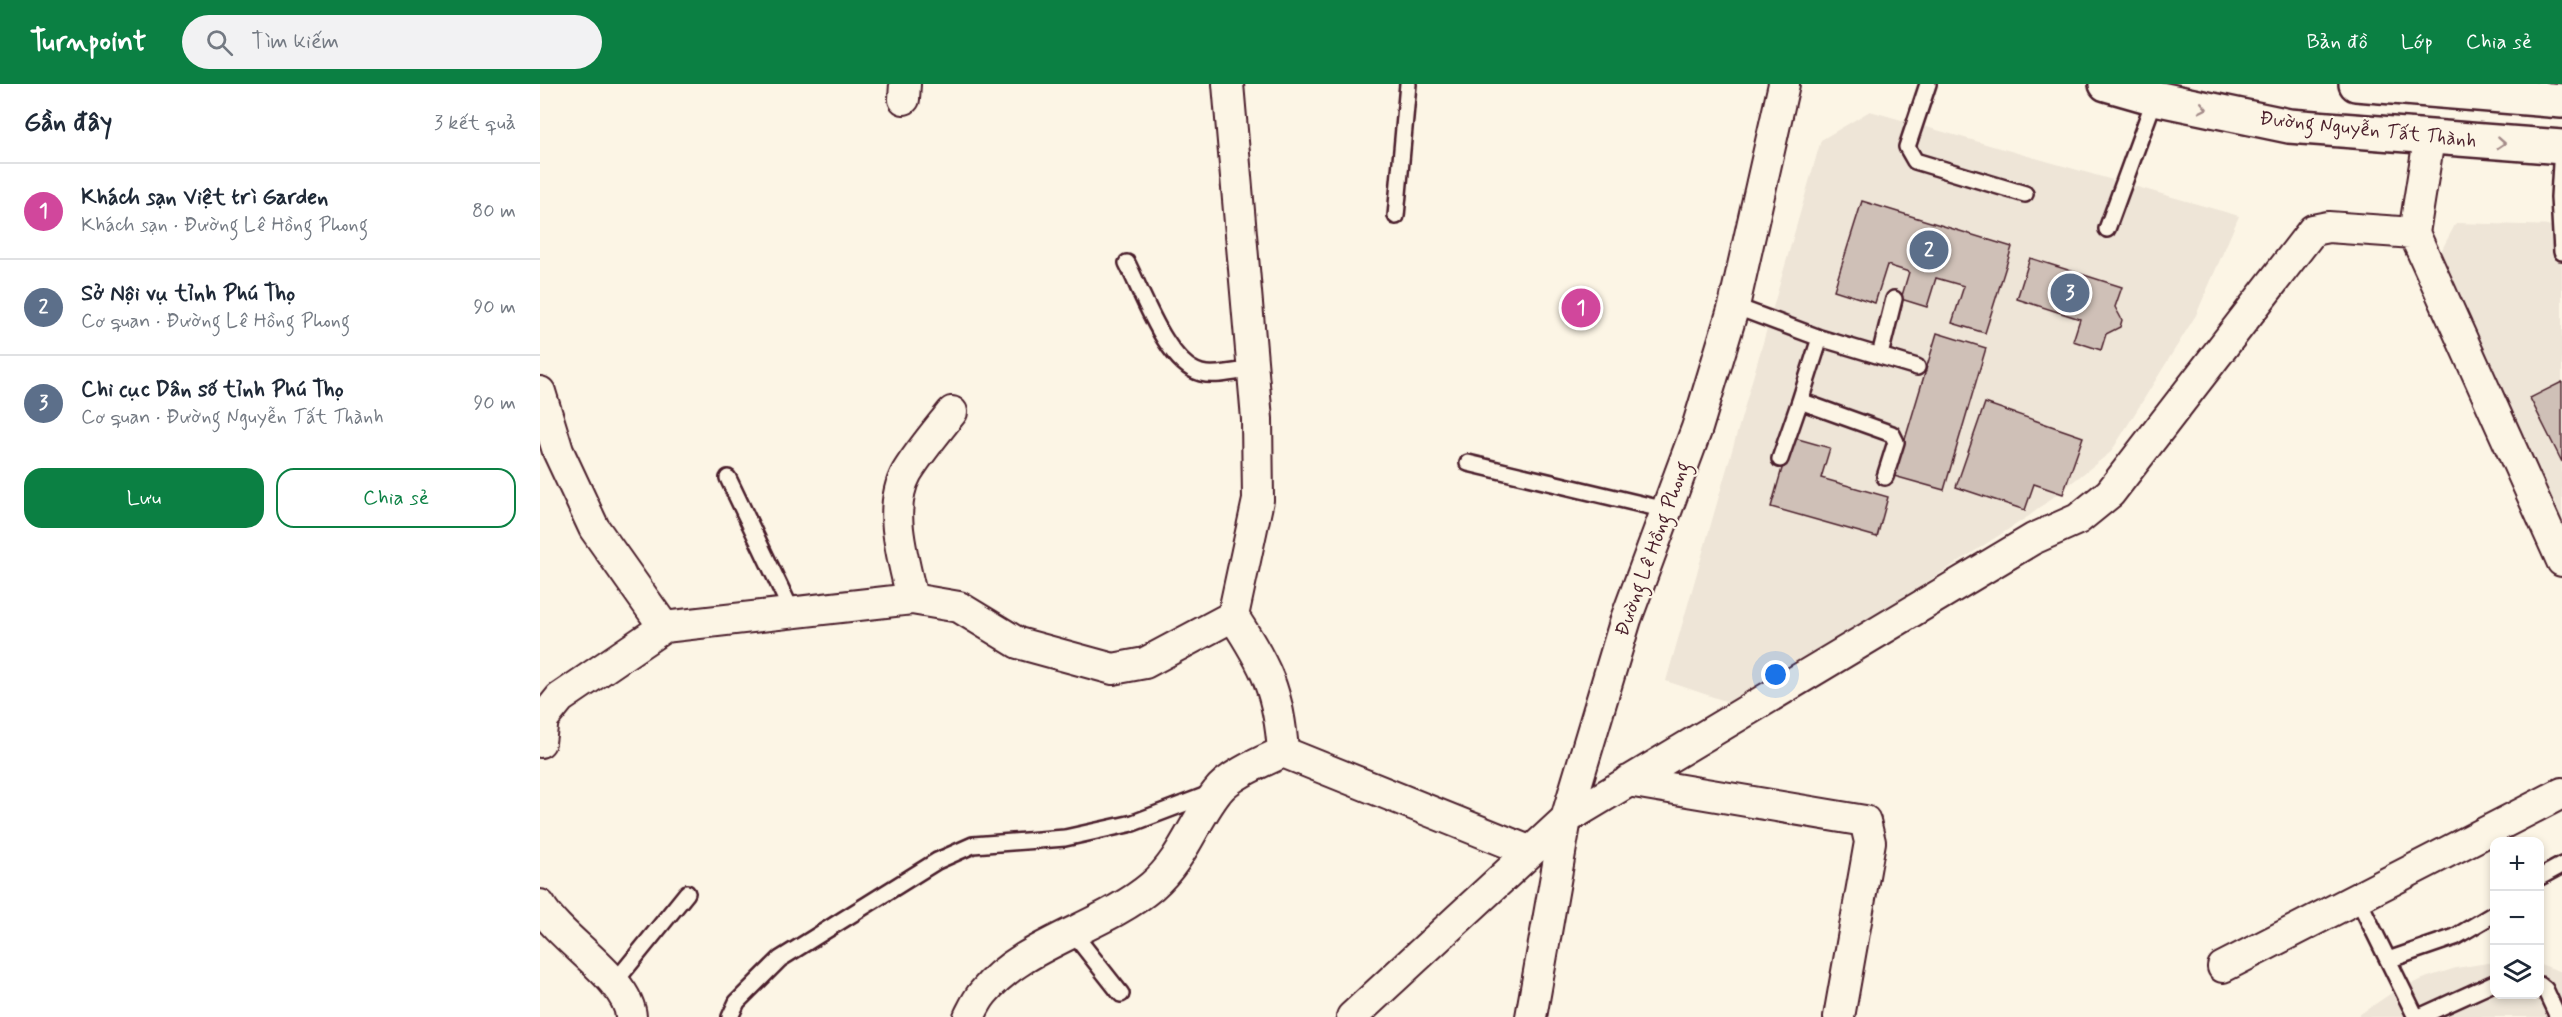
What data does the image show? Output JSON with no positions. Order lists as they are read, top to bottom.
{
  "streets": {
    "main road": ["Đường Nguyễn Tất Thành"],
    "street": ["Đường Lê Hồng Phong"]
  },
  "page": {
    "header": "Turnpoint",
    "search": "Tìm kiếm",
    "nav": ["Bản đồ", "Lớp", "Chia sẻ"],
    "heading": ["Gần đây", "3 kết quả"],
    "list": [
      {
        "mark": "1",
        "name": "Khách sạn Việt trì Garden",
        "note": "Khách sạn · Đường Lê Hồng Phong",
        "value": "80 m"
      },
      {
        "mark": "2",
        "name": "Sở Nội vụ tỉnh Phú Thọ",
        "note": "Cơ quan · Đường Lê Hồng Phong",
        "value": "90 m"
      },
      {
        "mark": "3",
        "name": "Chi cục Dân số tỉnh Phú Thọ",
        "note": "Cơ quan · Đường Nguyễn Tất Thành",
        "value": "90 m"
      }
    ],
    "pins": ["2", "3", "1"],
    "buttons": ["Lưu", "Chia sẻ"],
    "map_buttons": ["+", "−"]
  }
}
